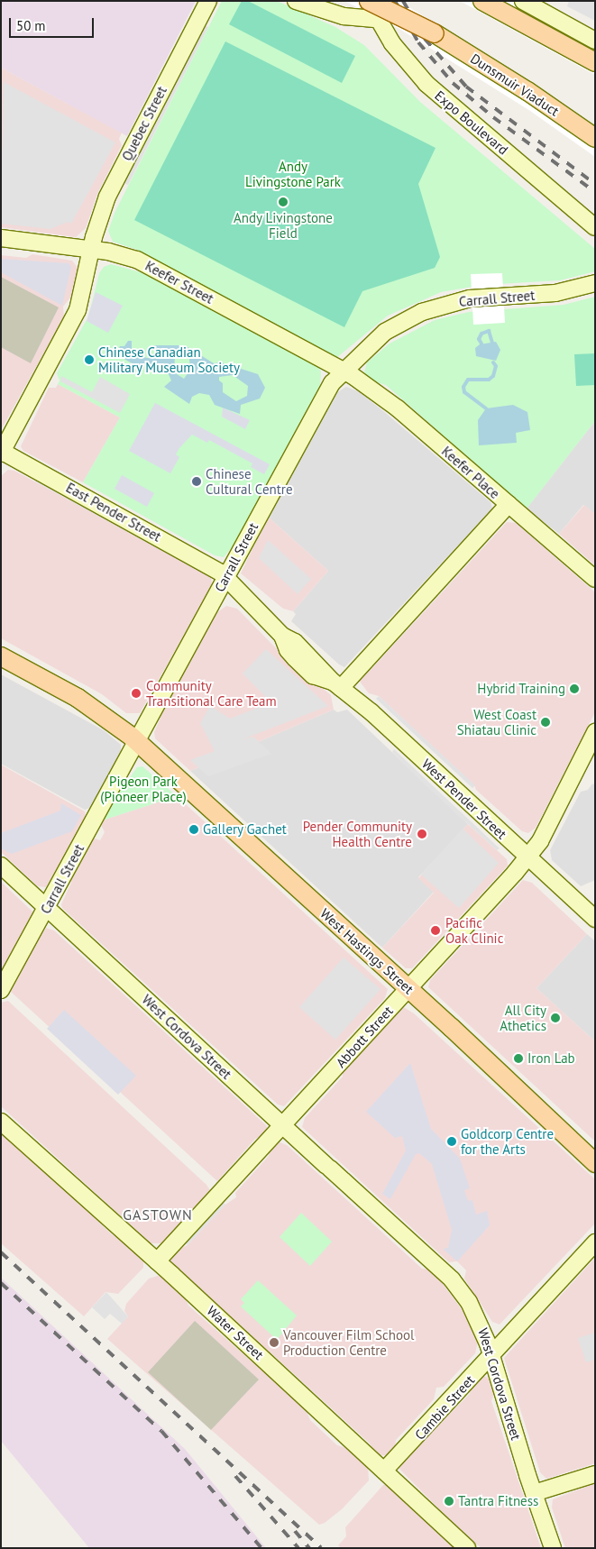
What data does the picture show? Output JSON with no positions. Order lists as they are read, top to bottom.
{
  "streets": {
    "main road": ["Dunsmuir Viaduct", "West Hastings Street"],
    "street": [
      "Expo Boulevard",
      "Quebec Street",
      "Keefer Street",
      "Carrall Street",
      "Keefer Place",
      "East Pender Street",
      "West Pender Street",
      "West Cordova Street",
      "Abbott Street",
      "Water Street",
      "Cambie Street"
    ]
  },
  "crossings": [
    ["Quebec Street", "Keefer Street"],
    ["Quebec Street", "East Pender Street"],
    ["Keefer Street", "Carrall Street"],
    ["Keefer Street", "Keefer Place"],
    ["Carrall Street", "Keefer Place"],
    ["Carrall Street", "East Pender Street"],
    ["Carrall Street", "West Pender Street"],
    ["Carrall Street", "West Hastings Street"],
    ["Carrall Street", "West Cordova Street"],
    ["East Pender Street", "West Pender Street"],
    ["West Pender Street", "Abbott Street"],
    ["West Hastings Street", "Abbott Street"],
    ["West Cordova Street", "Abbott Street"],
    ["West Cordova Street", "Cambie Street"],
    ["Abbott Street", "Water Street"],
    ["Water Street", "Cambie Street"]
  ],
  "districts": ["GASTOWN"],
  "parks": ["Andy Livingstone Park", "Pigeon Park (Pioneer Place)"],
  "places": [
    "Andy Livingstone Field",
    "Chinese Canadian Military Museum Society",
    "Chinese Cultural Centre",
    "Hybrid Training",
    "Community Transitional Care Team",
    "West Coast Shiatau Clinic",
    "Gallery Gachet",
    "Pender Community Health Centre",
    "Pacific Oak Clinic",
    "All City Athetics",
    "Iron Lab",
    "Goldcorp Centre for the Arts",
    "Vancouver Film School Production Centre",
    "Tantra Fitness"
  ],
  "scale_bar": "50 m"
}
